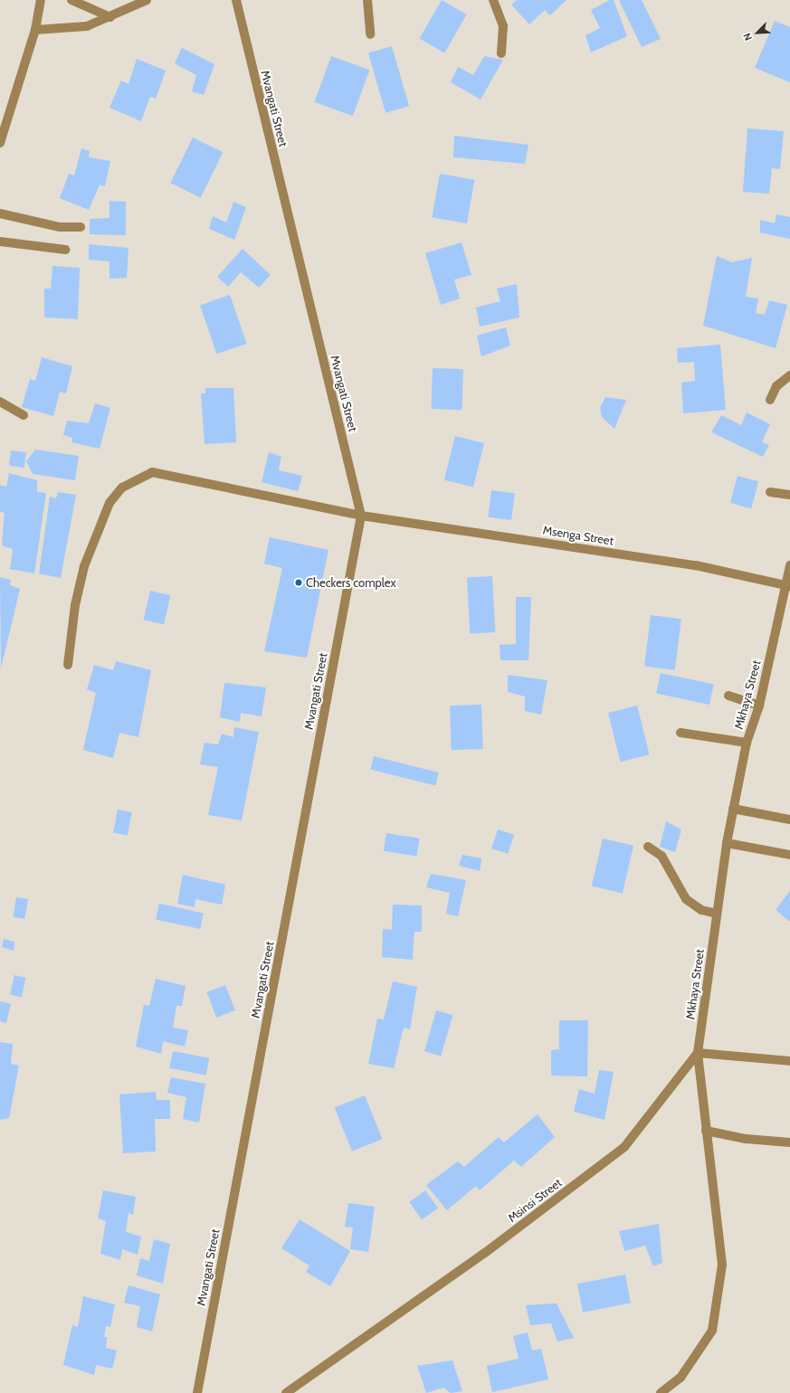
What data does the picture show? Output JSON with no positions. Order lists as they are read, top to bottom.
{
  "streets": {
    "street": [
      "Mvangati Street",
      "Msenga Street",
      "Mkhaya Street",
      "Msinsi Street"
    ]
  },
  "crossings": [
    ["Mvangati Street", "Msenga Street"],
    ["Msenga Street", "Mkhaya Street"],
    ["Mkhaya Street", "Msinsi Street"]
  ],
  "places": ["Checkers complex"],
  "north": "bottom left"
}
